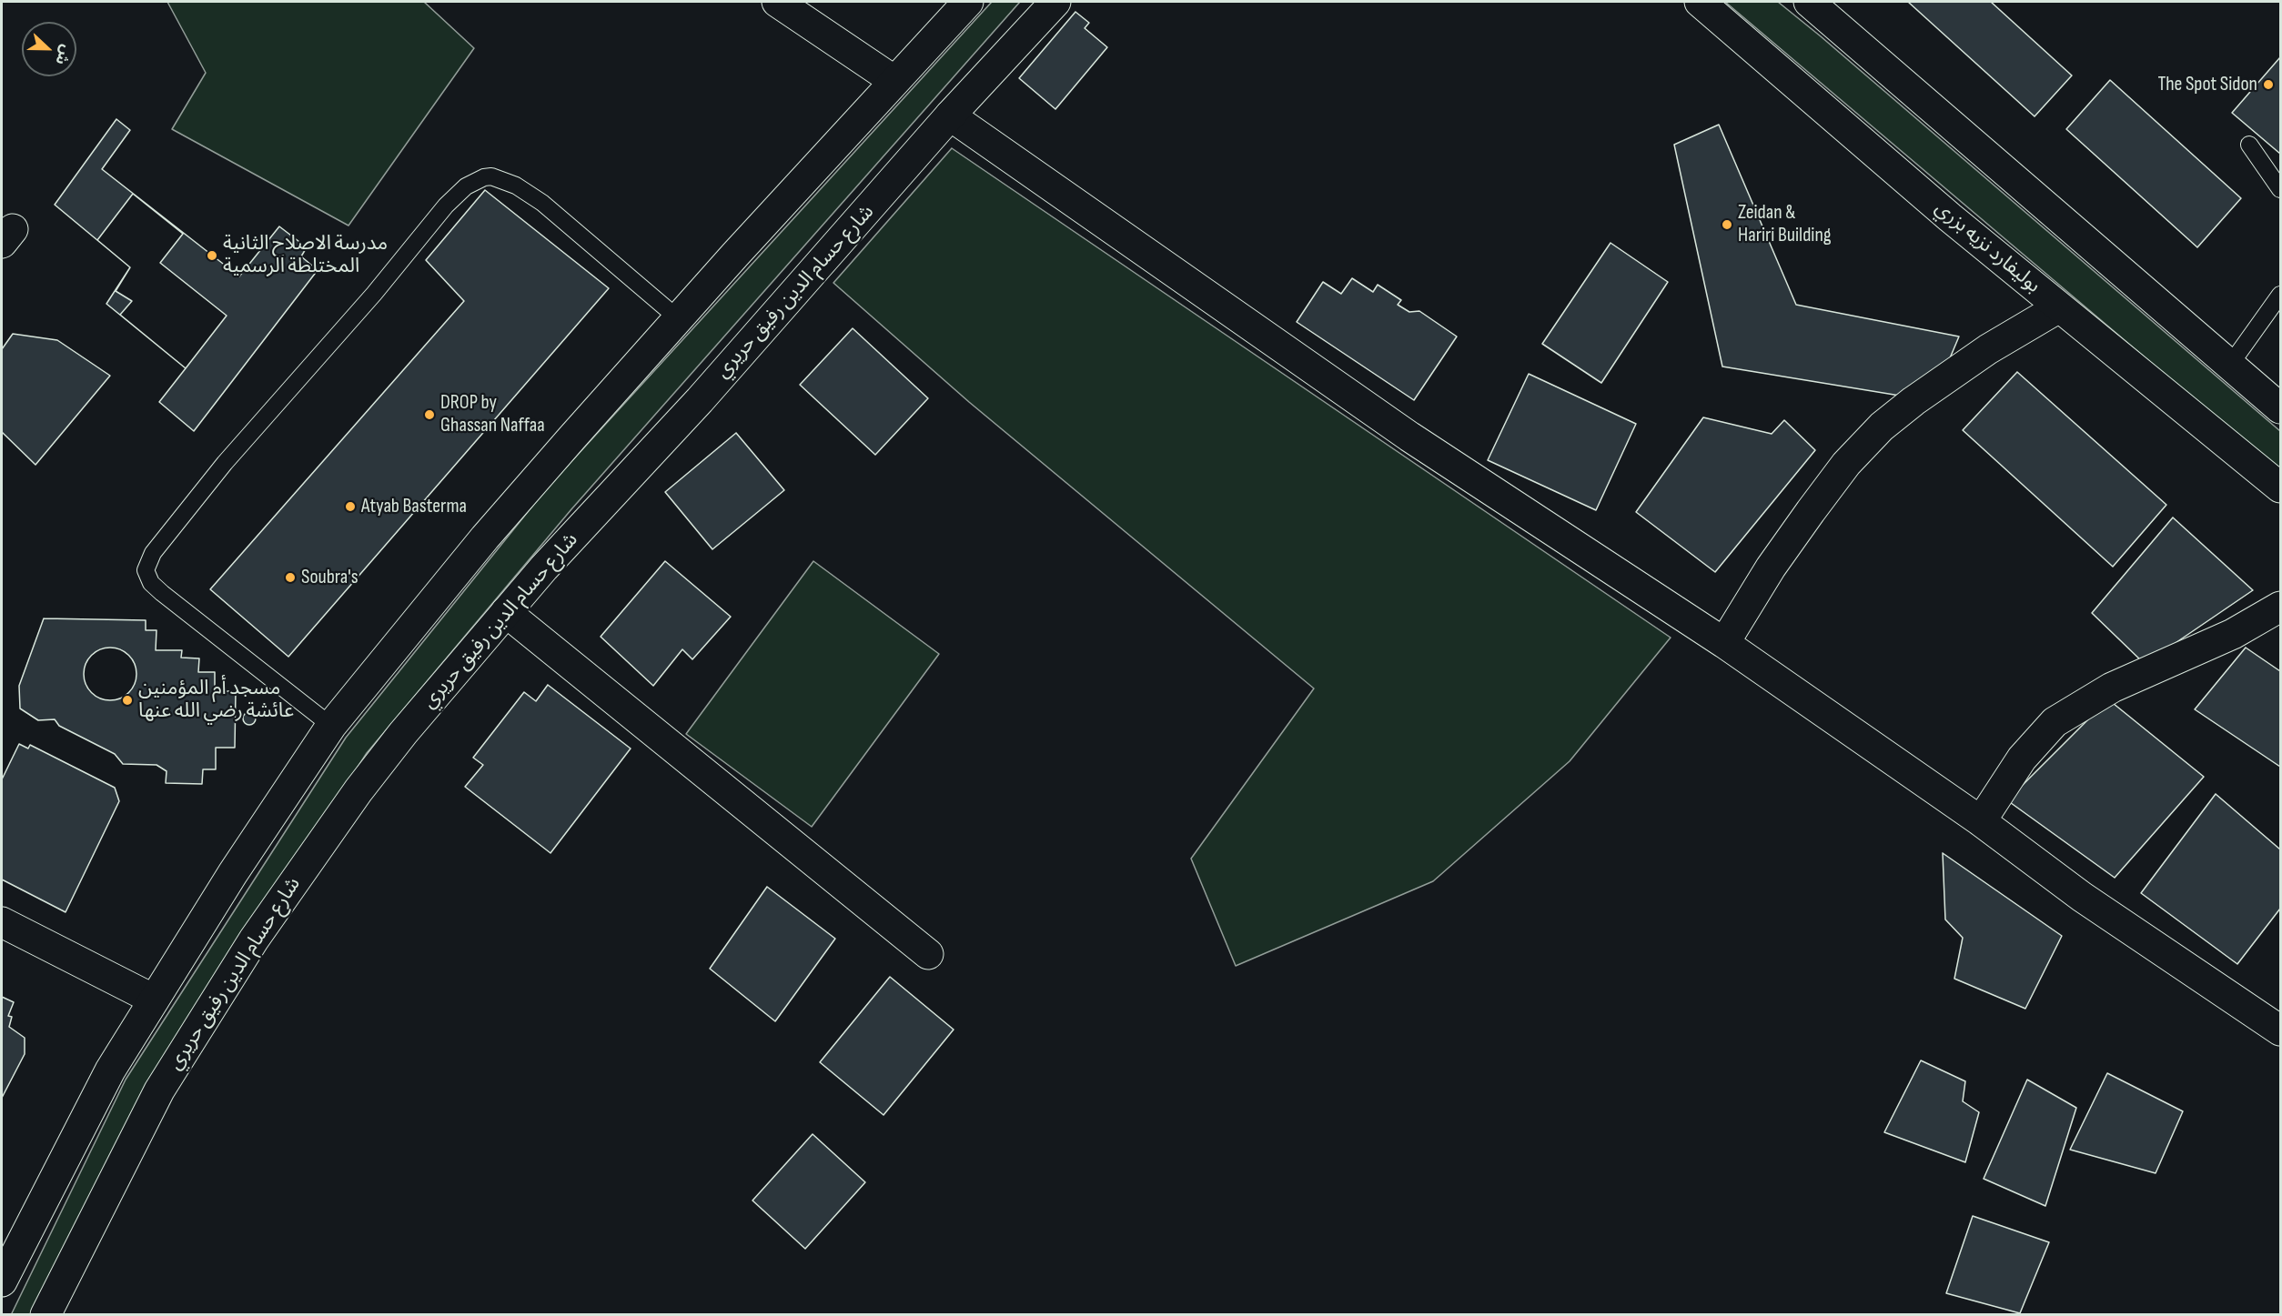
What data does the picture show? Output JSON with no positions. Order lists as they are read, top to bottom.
{
  "streets": {
    "main road": ["بوليفارد نزيه بزري", "شارع حسام الدين رفيق حريري"]
  },
  "places": [
    "The Spot Sidon",
    "Zeidan & Hariri Building",
    "مدرسة الاصلاح الثانية المختلطة الرسمية",
    "DROP by Ghassan Naffaa",
    "Atyab Basterma",
    "Soubra's",
    "مسجد أم المؤمنين عائشة رضي الله عنها"
  ],
  "north": "right"
}
